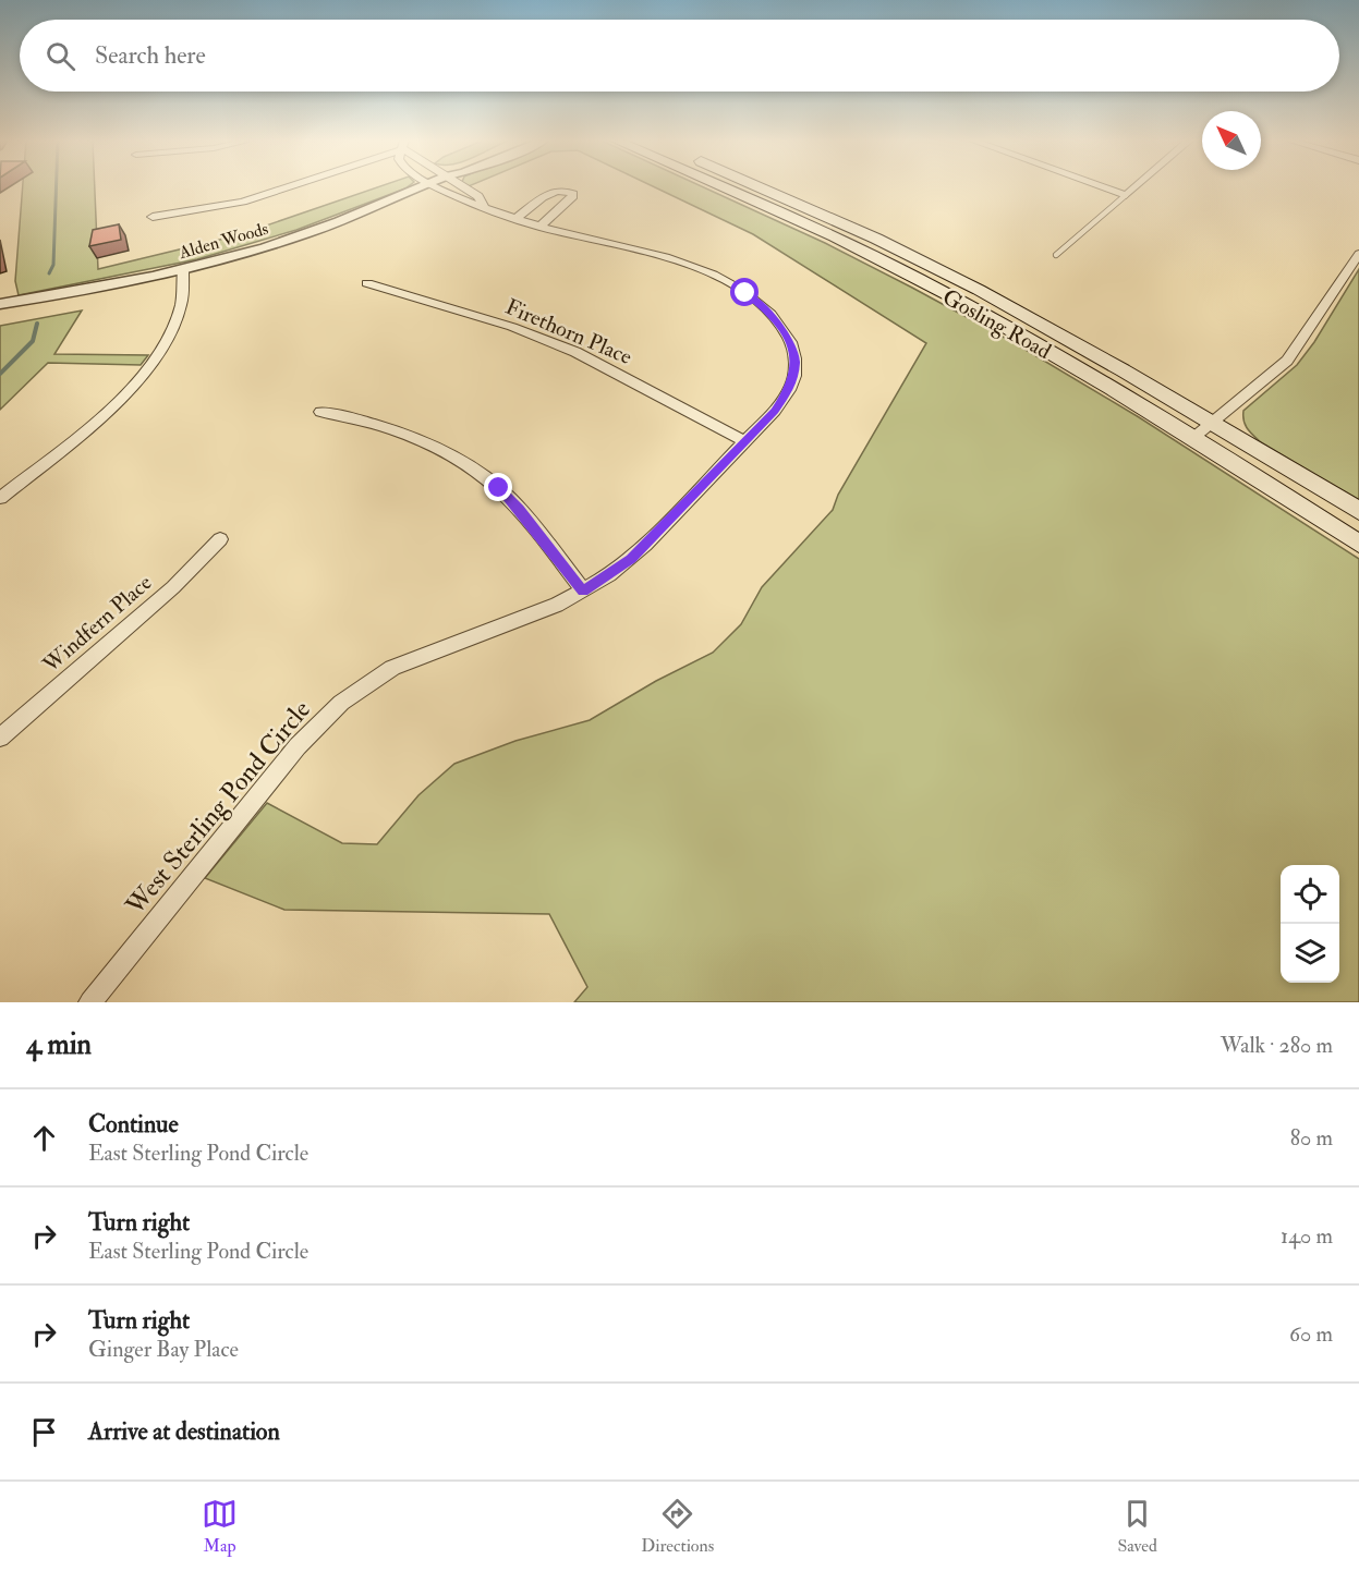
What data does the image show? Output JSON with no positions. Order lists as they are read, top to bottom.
{
  "streets": {
    "main road": ["Gosling Road"],
    "street": [
      "Alden Woods",
      "Firethorn Place",
      "Windfern Place",
      "West Sterling Pond Circle"
    ]
  },
  "crossings": [
    ["Firethorn Place", "West Sterling Pond Circle"]
  ],
  "north": "top left",
  "page": {
    "search": "Search here",
    "heading": ["4 min", "Walk · 280 m"],
    "list": [
      ["Continue", "East Sterling Pond Circle", "80 m"],
      ["Turn right", "East Sterling Pond Circle", "140 m"],
      ["Turn right", "Ginger Bay Place", "60 m"],
      "Arrive at destination"
    ],
    "nav": ["Map", "Directions", "Saved"]
  }
}
